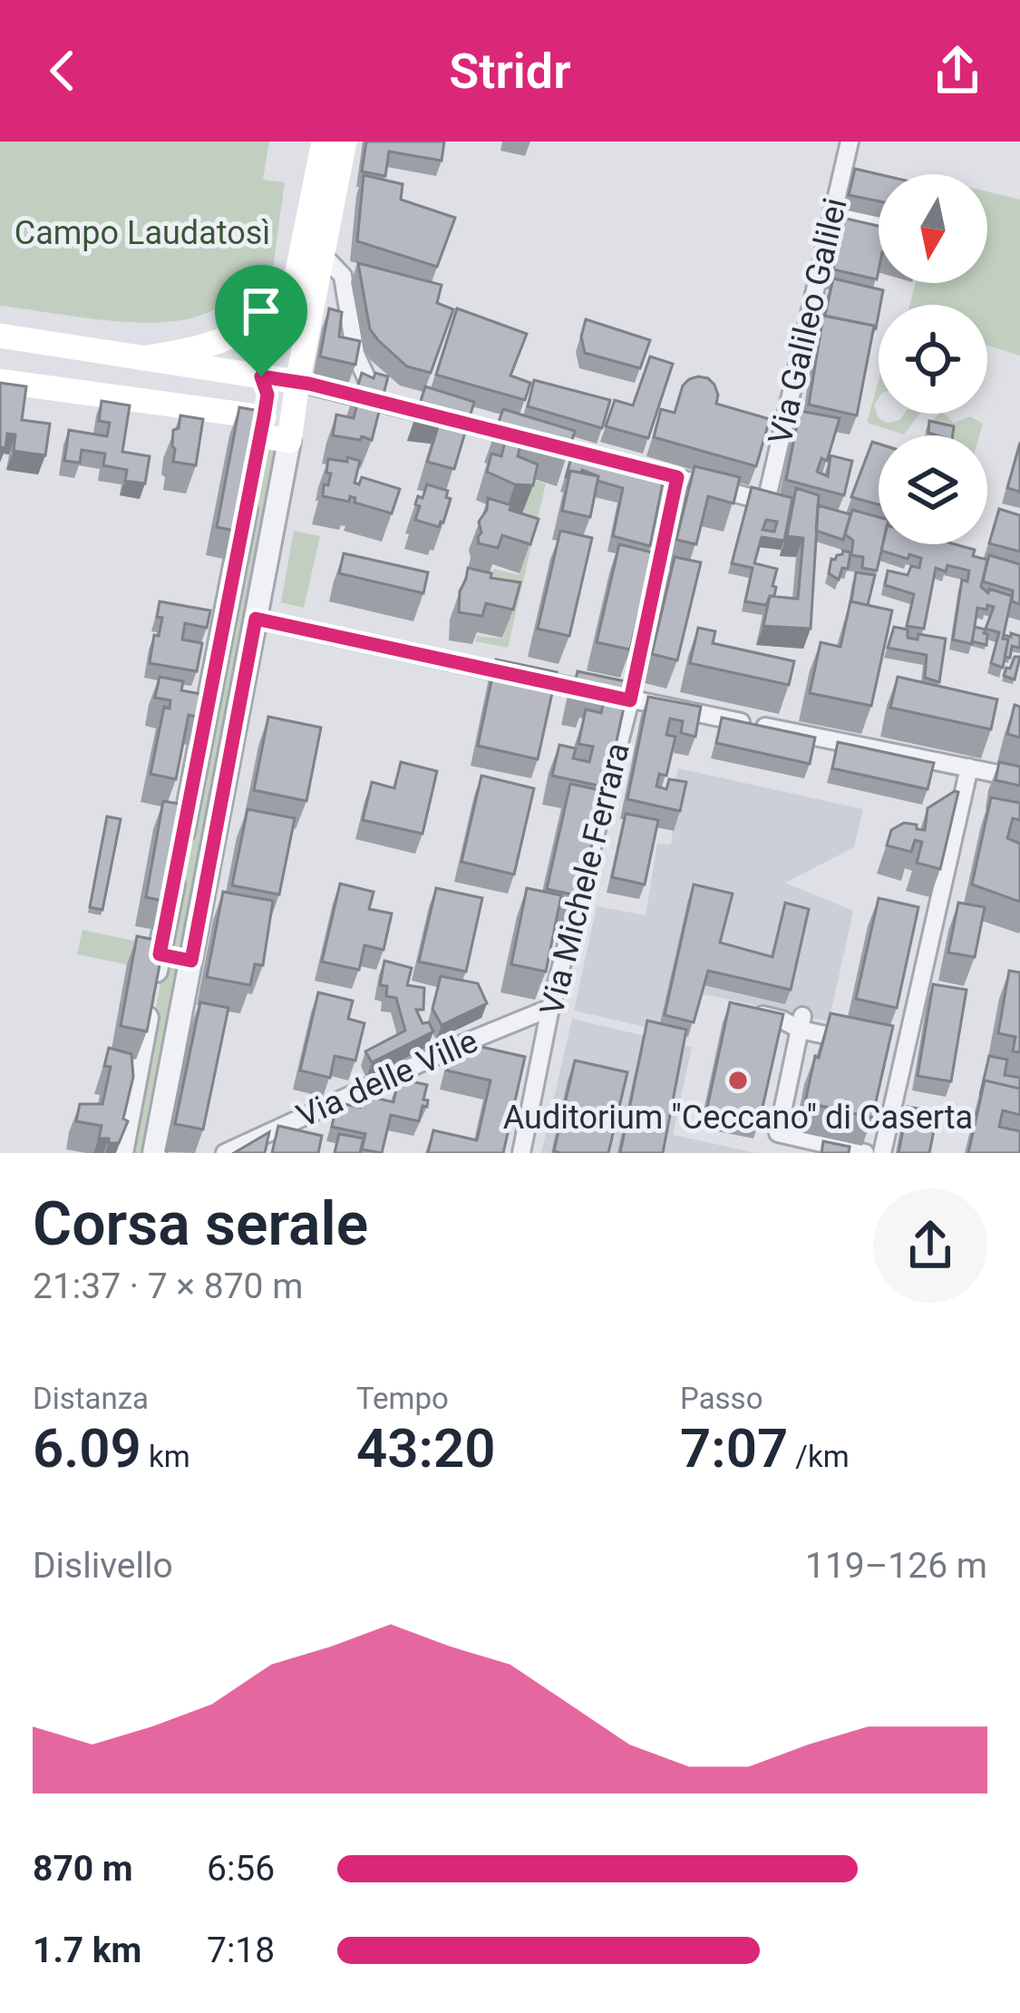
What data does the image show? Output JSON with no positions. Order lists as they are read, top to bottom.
{
  "streets": {
    "street": ["Via Galileo Galilei", "Via Michele Ferrara", "Via delle Ville"]
  },
  "crossings": [
    ["Via Michele Ferrara", "Via delle Ville"]
  ],
  "parks": ["Campo Laudatosì"],
  "places": ["Auditorium \"Ceccano\" di Caserta"],
  "north": "bottom",
  "page": {
    "header": "Stridr",
    "heading": ["Corsa serale", "21:37 · 7 × 870 m"],
    "stats": [
      ["Distanza", "6.09 km"],
      ["Tempo", "43:20"],
      ["Passo", "7:07 /km"]
    ],
    "chart": ["Dislivello", "119–126 m"],
    "list": [
      {
        "name": "870 m",
        "note": "6:56"
      },
      {
        "name": "1.7 km",
        "note": "7:18"
      }
    ]
  }
}
